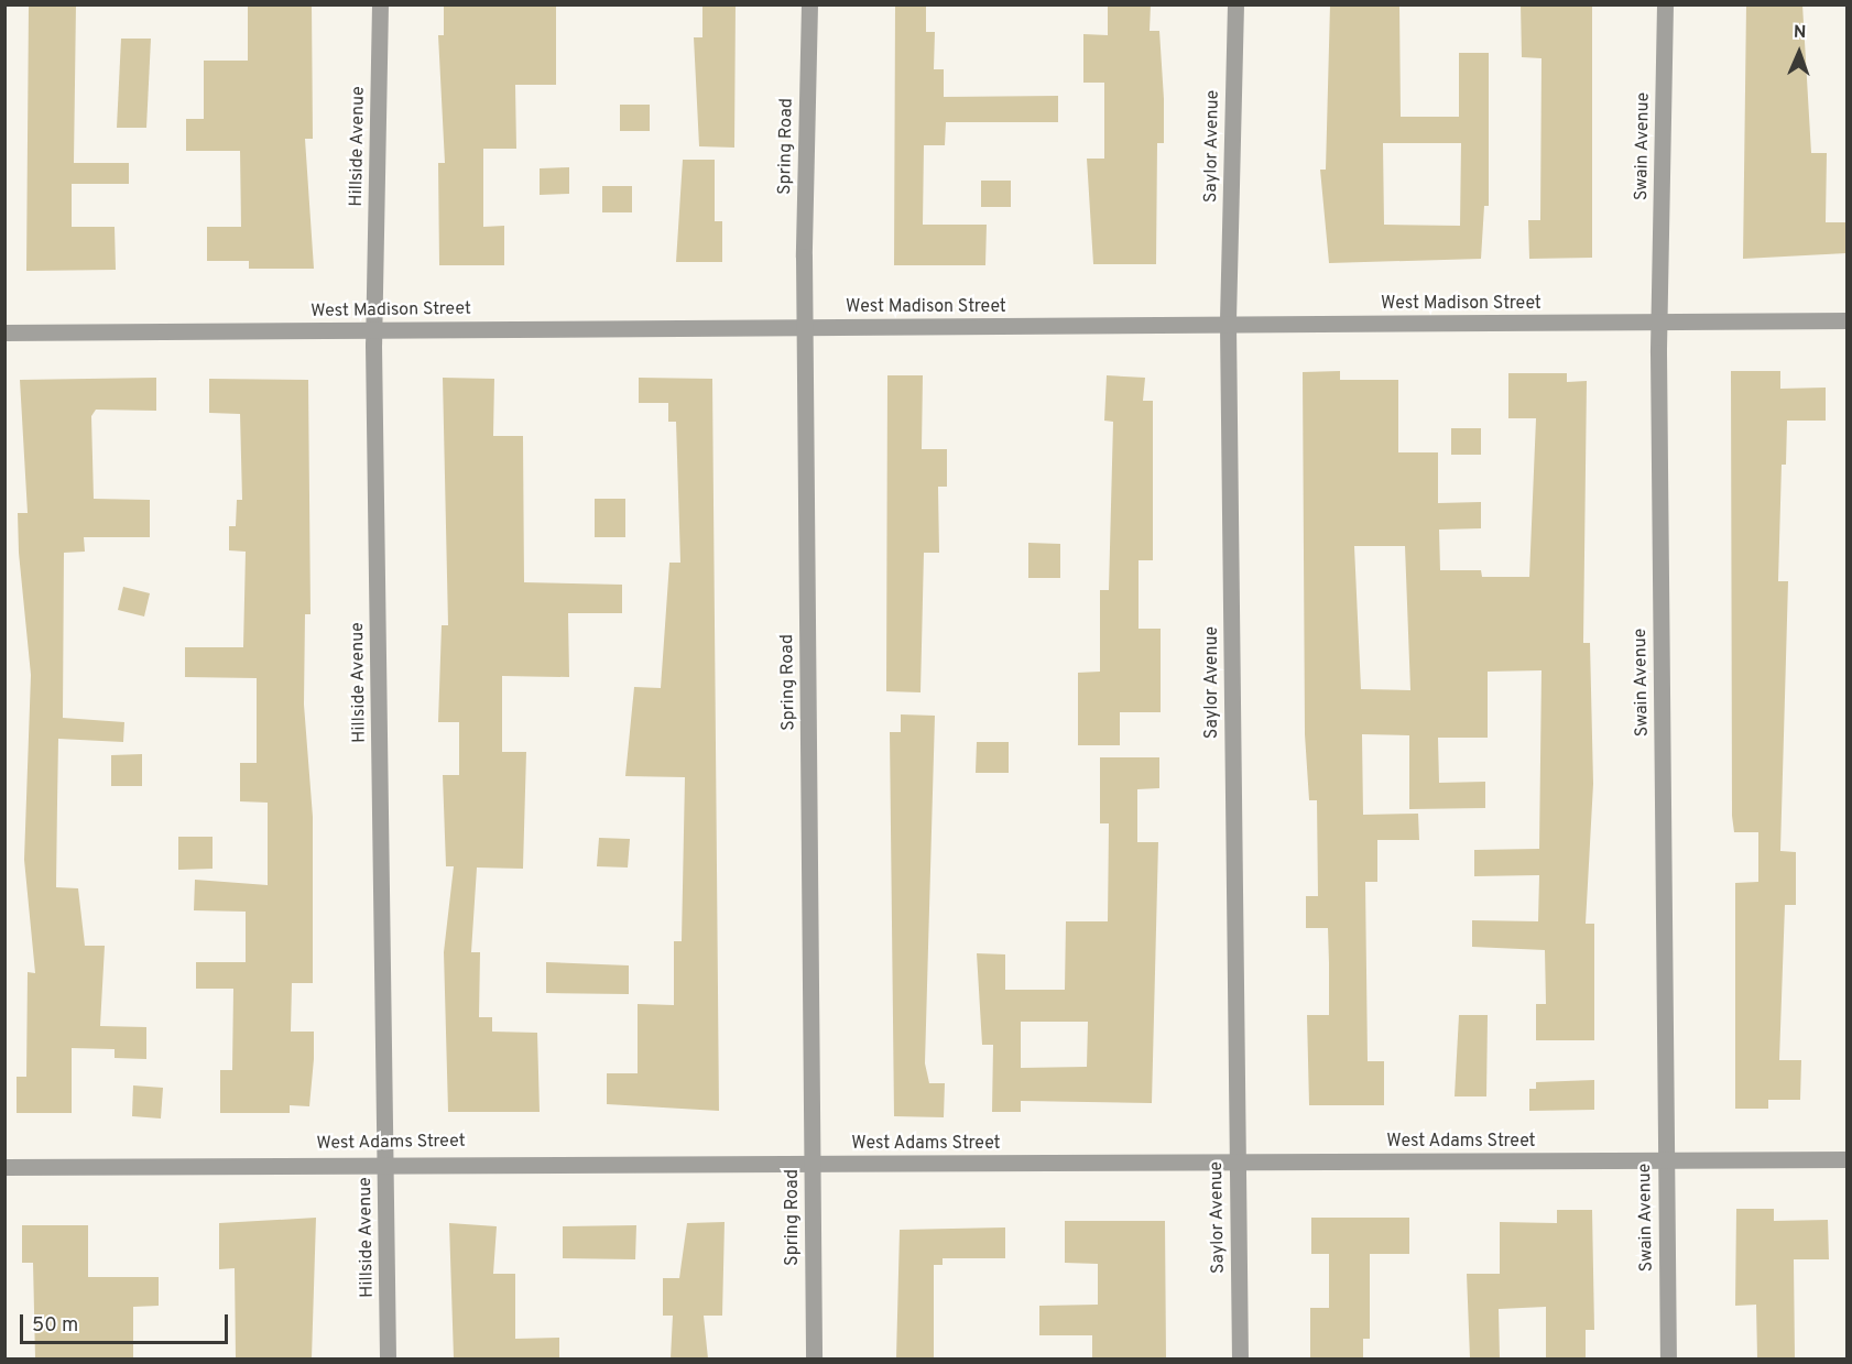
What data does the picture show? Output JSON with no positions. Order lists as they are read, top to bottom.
{
  "streets": {
    "street": [
      "Hillside Avenue",
      "Spring Road",
      "Saylor Avenue",
      "Swain Avenue",
      "West Madison Street",
      "West Adams Street"
    ]
  },
  "crossings": [
    ["Hillside Avenue", "West Madison Street"],
    ["Hillside Avenue", "West Adams Street"],
    ["Spring Road", "West Madison Street"],
    ["Spring Road", "West Adams Street"],
    ["Saylor Avenue", "West Madison Street"],
    ["Saylor Avenue", "West Adams Street"],
    ["Swain Avenue", "West Madison Street"],
    ["Swain Avenue", "West Adams Street"]
  ],
  "scale_bar": "50 m",
  "north": "top"
}
